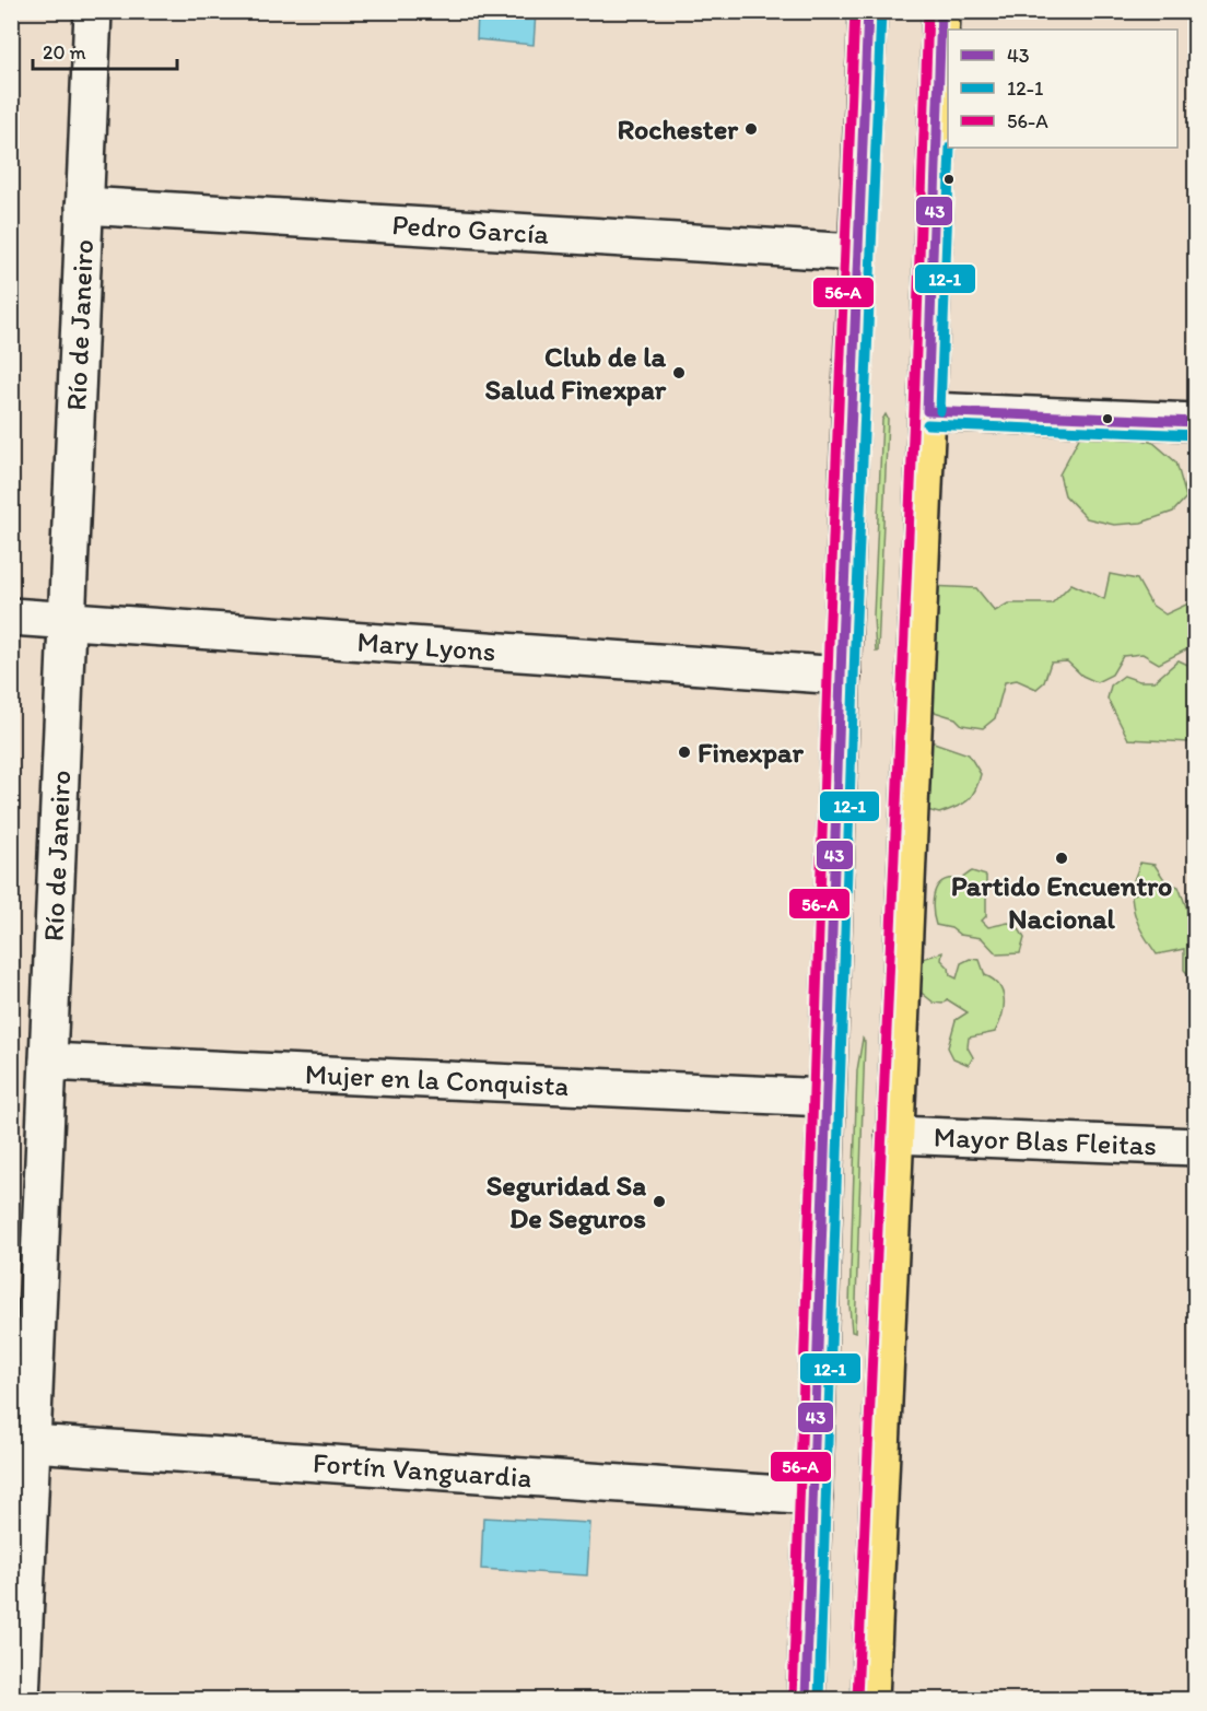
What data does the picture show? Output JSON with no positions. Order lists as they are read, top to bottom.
{
  "streets": {
    "street": [
      "Pedro García",
      "Río de Janeiro",
      "Mary Lyons",
      "Mujer en la Conquista",
      "Mayor Blas Fleitas",
      "Fortín Vanguardia"
    ]
  },
  "crossings": [
    ["Pedro García", "Río de Janeiro"],
    ["Río de Janeiro", "Mary Lyons"],
    ["Río de Janeiro", "Mujer en la Conquista"],
    ["Río de Janeiro", "Fortín Vanguardia"]
  ],
  "places": [
    "Rochester",
    "Club de la Salud Finexpar",
    "Finexpar",
    "Partido Encuentro Nacional",
    "Seguridad Sa De Seguros"
  ],
  "lines": ["transit line 43", "transit line 56-A", "transit line 12-1"],
  "legend": ["43", "12-1", "56-A"],
  "scale_bar": "20 m"
}
